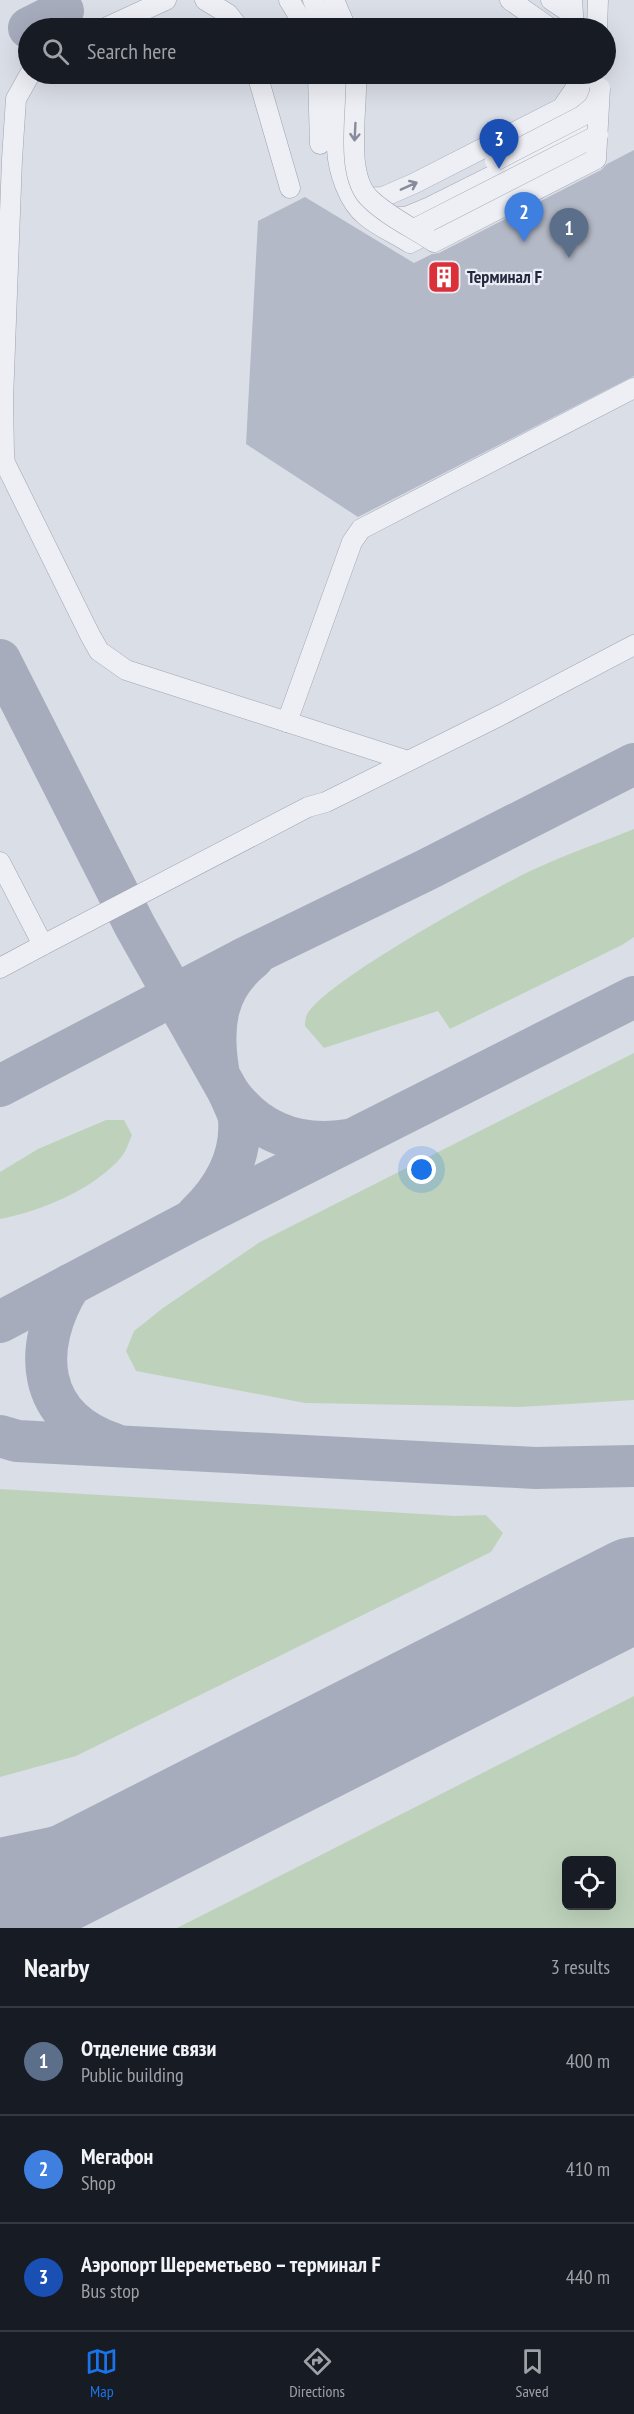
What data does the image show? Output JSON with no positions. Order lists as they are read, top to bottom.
{
  "places": {
    "building": ["Терминал F"]
  },
  "page": {
    "search": "Search here",
    "pins": ["3", "2", "1"],
    "heading": ["Nearby", "3 results"],
    "list": [
      {
        "mark": "1",
        "name": "Отделение связи",
        "note": "Public building",
        "value": "400 m"
      },
      {
        "mark": "2",
        "name": "Мегафон",
        "note": "Shop",
        "value": "410 m"
      },
      {
        "mark": "3",
        "name": "Аэропорт Шереметьево – терминал F",
        "note": "Bus stop",
        "value": "440 m"
      }
    ],
    "nav": ["Map", "Directions", "Saved"]
  }
}
